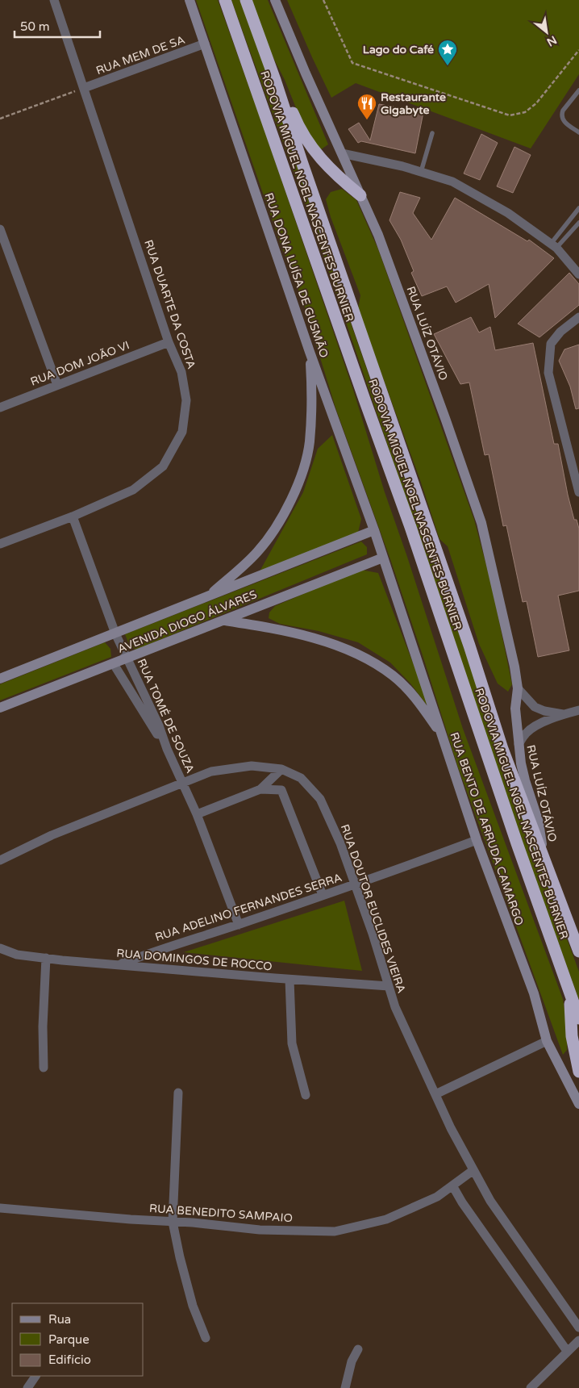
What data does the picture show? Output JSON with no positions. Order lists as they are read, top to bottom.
{
  "streets": {
    "highway": ["RODOVIA MIGUEL NOEL NASCENTES BURNIER"],
    "street": [
      "RUA MEM DE SA",
      "RUA DONA LUÍSA DE GUSMÃO",
      "RUA DUARTE DA COSTA",
      "RUA LUÍZ OTÁVIO",
      "RUA DOM JOÃO VI",
      "AVENIDA DIOGO ÁLVARES",
      "RUA TOMÉ DE SOUZA",
      "RUA BENTO DE ARRUDA CAMARGO",
      "RUA ADELINO FERNANDES SERRA",
      "RUA DOUTOR EUCLIDES VIEIRA",
      "RUA DOMINGOS DE ROCCO",
      "RUA BENEDITO SAMPAIO"
    ]
  },
  "crossings": [
    ["RUA MEM DE SA", "RUA DONA LUÍSA DE GUSMÃO"],
    ["RUA MEM DE SA", "RUA DUARTE DA COSTA"],
    ["RODOVIA MIGUEL NOEL NASCENTES BURNIER", "RUA LUÍZ OTÁVIO"],
    ["RUA DONA LUÍSA DE GUSMÃO", "AVENIDA DIOGO ÁLVARES"],
    ["RUA DONA LUÍSA DE GUSMÃO", "RUA BENTO DE ARRUDA CAMARGO"],
    ["RUA DUARTE DA COSTA", "RUA DOM JOÃO VI"],
    ["RUA DUARTE DA COSTA", "RUA TOMÉ DE SOUZA"],
    ["AVENIDA DIOGO ÁLVARES", "RUA TOMÉ DE SOUZA"],
    ["AVENIDA DIOGO ÁLVARES", "RUA BENTO DE ARRUDA CAMARGO"],
    ["RUA TOMÉ DE SOUZA", "RUA ADELINO FERNANDES SERRA"],
    ["RUA TOMÉ DE SOUZA", "RUA DOUTOR EUCLIDES VIEIRA"],
    ["RUA BENTO DE ARRUDA CAMARGO", "RUA ADELINO FERNANDES SERRA"],
    ["RUA ADELINO FERNANDES SERRA", "RUA DOUTOR EUCLIDES VIEIRA"],
    ["RUA ADELINO FERNANDES SERRA", "RUA DOMINGOS DE ROCCO"],
    ["RUA DOUTOR EUCLIDES VIEIRA", "RUA DOMINGOS DE ROCCO"],
    ["RUA DOUTOR EUCLIDES VIEIRA", "RUA BENEDITO SAMPAIO"]
  ],
  "places": {
    "place": ["Lago do Café"],
    "restaurant": ["Restaurante Gigabyte"]
  },
  "legend": ["Rua", "Parque", "Edifício"],
  "scale_bar": "50 m",
  "north": "bottom right"
}
